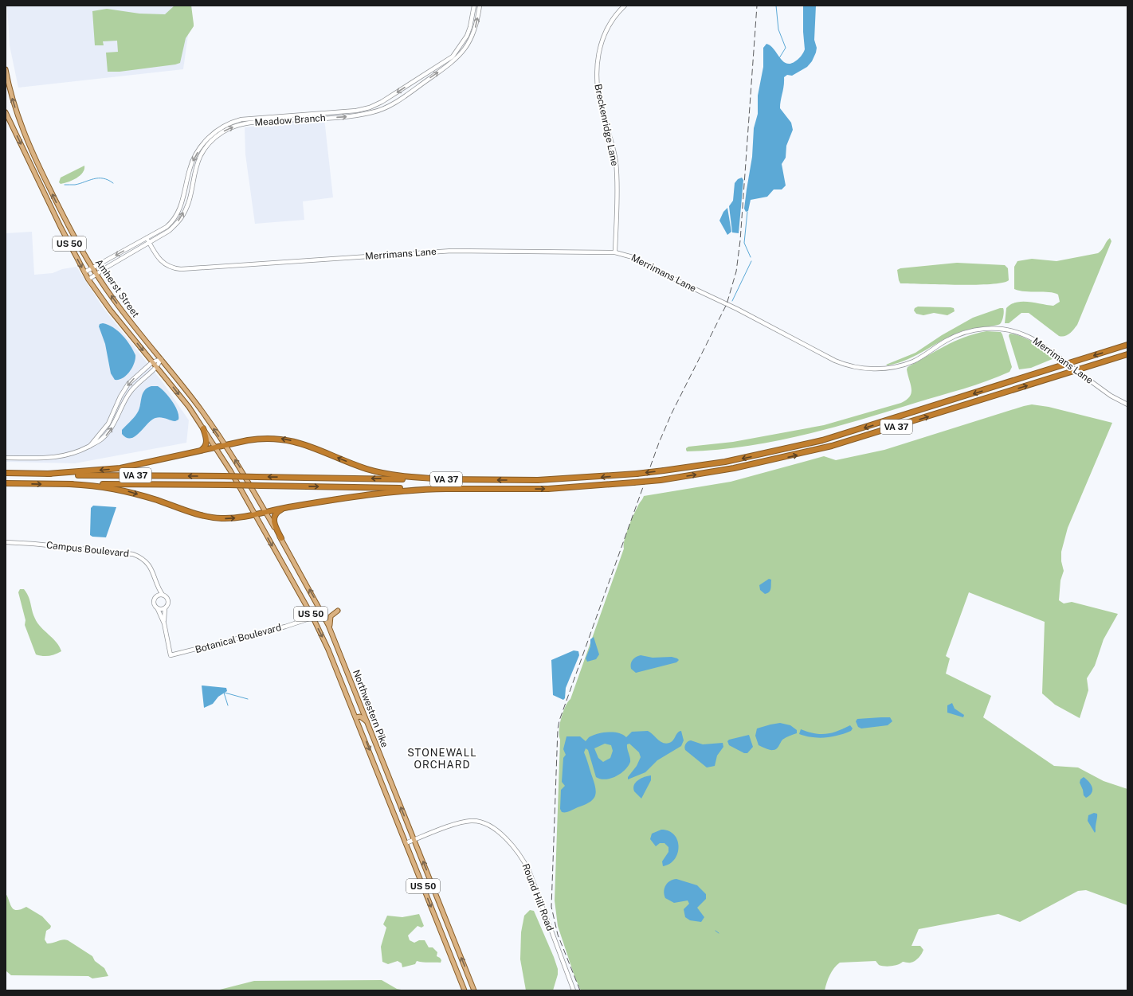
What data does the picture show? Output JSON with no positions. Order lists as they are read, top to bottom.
{
  "streets": {
    "highway": ["VA 37"],
    "main road": [
      "Meadow Branch",
      "Breckenridge Lane",
      "US 50",
      "Merrimans Lane",
      "Amherst Street",
      "Campus Boulevard",
      "Botanical Boulevard",
      "Northwestern Pike",
      "Round Hill Road"
    ]
  },
  "crossings": [
    ["Meadow Branch", "Merrimans Lane"],
    ["Breckenridge Lane", "Merrimans Lane"],
    ["Amherst Street", "Northwestern Pike"],
    ["Campus Boulevard", "Botanical Boulevard"],
    ["Botanical Boulevard", "Northwestern Pike"],
    ["Northwestern Pike", "Round Hill Road"]
  ],
  "districts": ["STONEWALL ORCHARD"]
}
